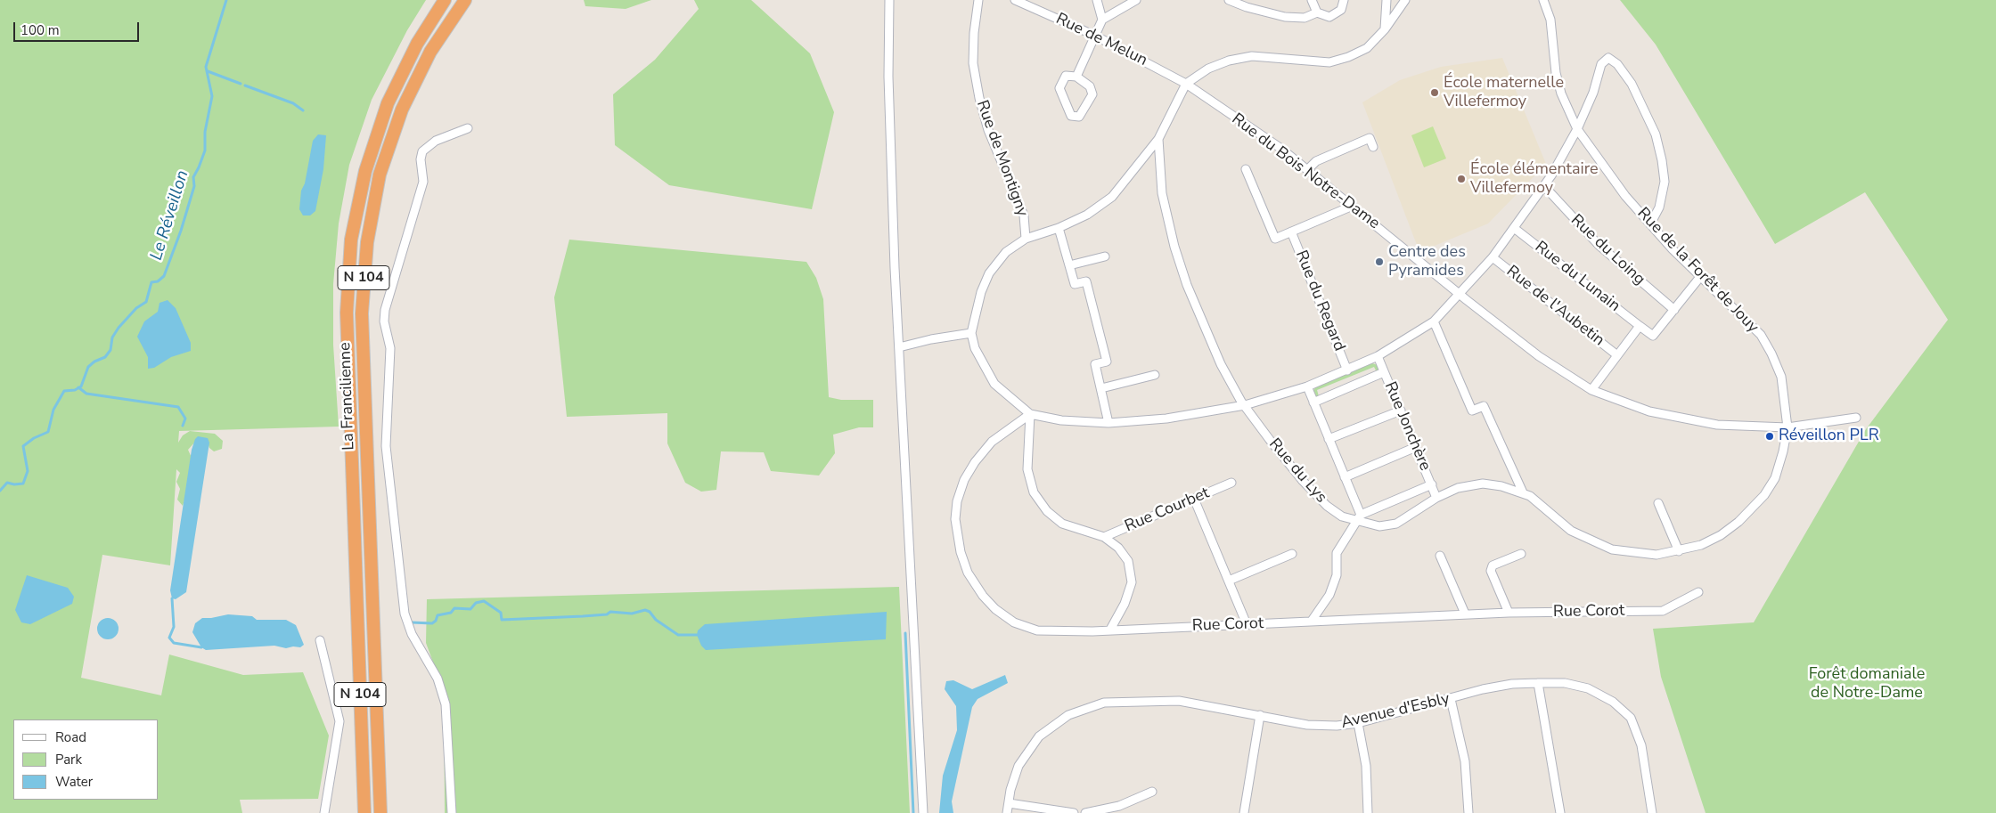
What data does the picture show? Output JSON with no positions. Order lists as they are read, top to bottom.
{
  "streets": {
    "highway": ["N 104", "La Francilienne"],
    "street": [
      "Rue de Melun",
      "Rue de Montigny",
      "Rue du Bois Notre-Dame",
      "Rue du Loing",
      "Rue de la Forêt de Jouy",
      "Rue du Lunain",
      "Rue du Regard",
      "Rue de l'Aubetin",
      "Rue Jonchère",
      "Rue du Lys",
      "Rue Courbet",
      "Rue Corot",
      "Avenue d'Esbly"
    ]
  },
  "crossings": [
    ["Rue de Melun", "Rue du Bois Notre-Dame"],
    ["Rue du Bois Notre-Dame", "Rue de la Forêt de Jouy"],
    ["Rue du Bois Notre-Dame", "Rue du Regard"],
    ["Rue du Bois Notre-Dame", "Rue du Lys"],
    ["Rue de la Forêt de Jouy", "Rue du Lys"],
    ["Rue Jonchère", "Rue du Lys"]
  ],
  "water": ["Le Réveillon"],
  "parks": ["Forêt domaniale de Notre-Dame"],
  "places": [
    "École maternelle Villefermoy",
    "École élémentaire Villefermoy",
    "Centre des Pyramides",
    "Réveillon PLR"
  ],
  "legend": ["Road", "Park", "Water"],
  "scale_bar": "100 m"
}
